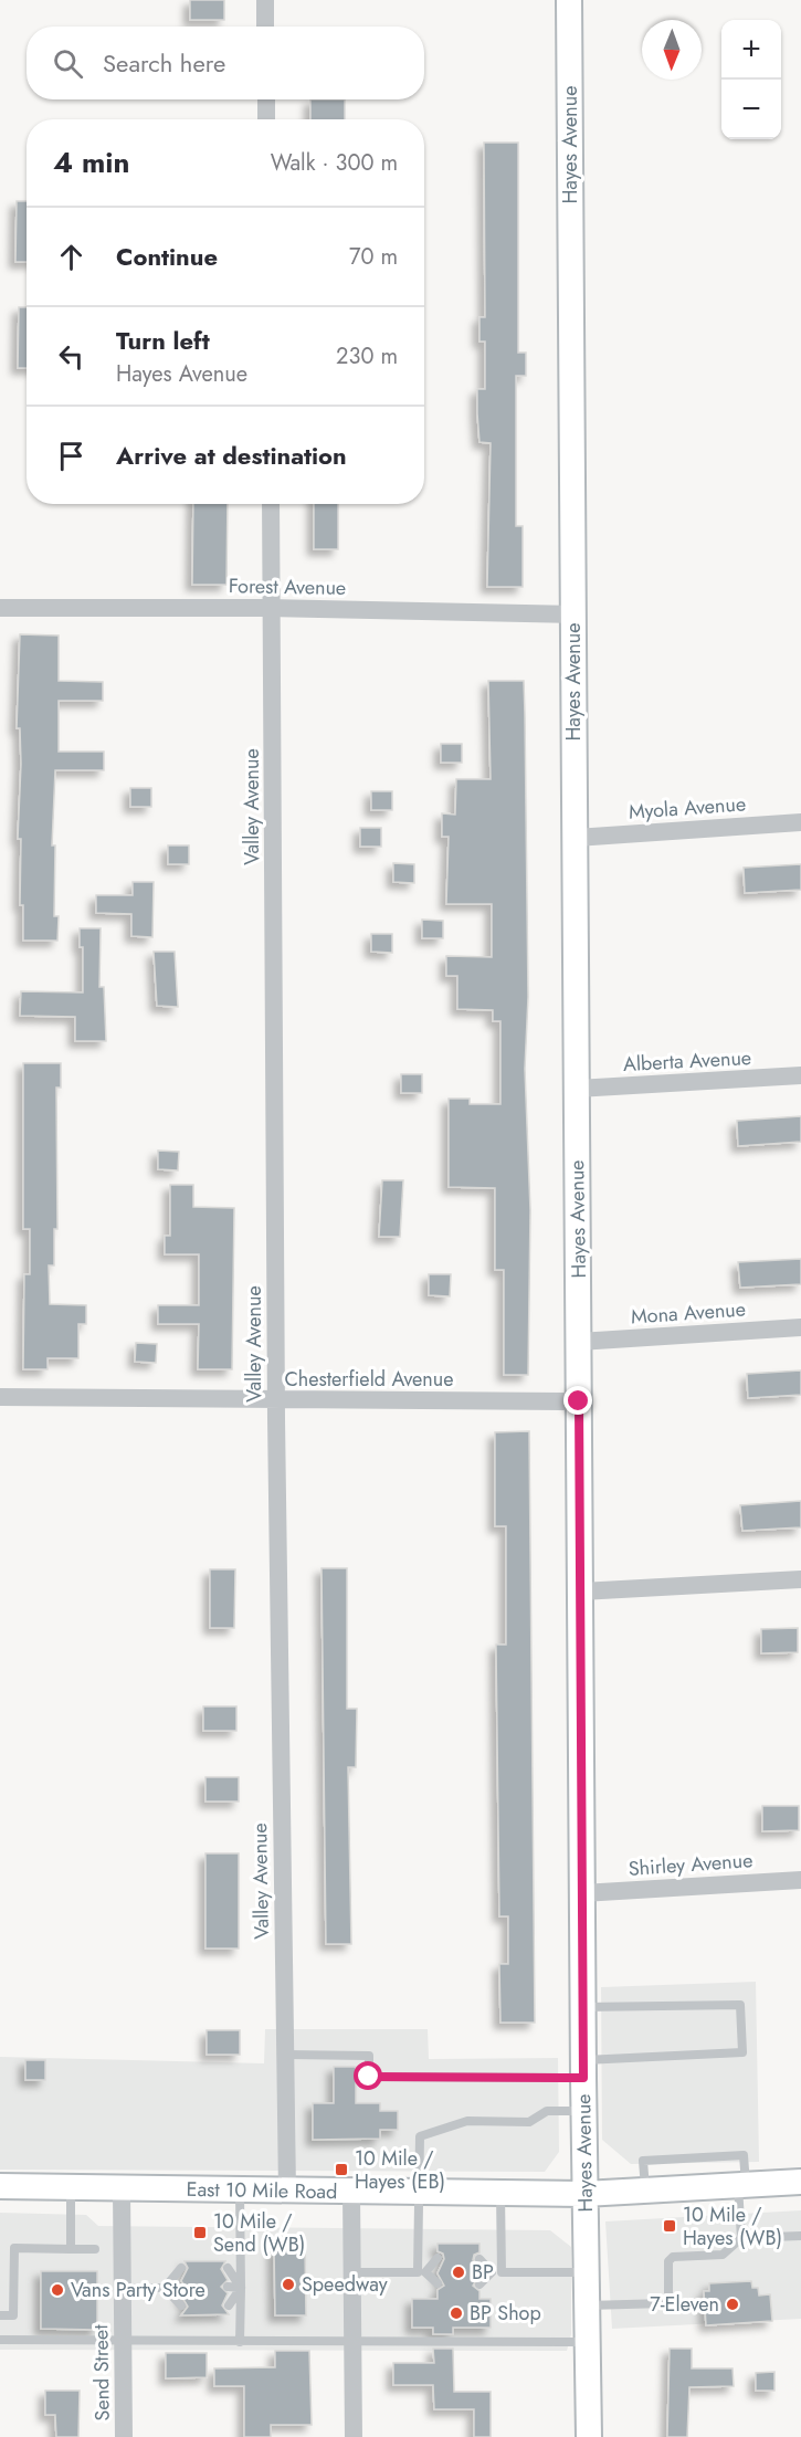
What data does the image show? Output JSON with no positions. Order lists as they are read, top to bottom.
{
  "streets": {
    "street": [
      "Hayes Avenue",
      "Forest Avenue",
      "Valley Avenue",
      "Myola Avenue",
      "Alberta Avenue",
      "Mona Avenue",
      "Chesterfield Avenue",
      "Shirley Avenue",
      "East 10 Mile Road",
      "Send Street"
    ]
  },
  "crossings": [
    ["Hayes Avenue", "Forest Avenue"],
    ["Hayes Avenue", "Myola Avenue"],
    ["Hayes Avenue", "Alberta Avenue"],
    ["Hayes Avenue", "Mona Avenue"],
    ["Hayes Avenue", "Chesterfield Avenue"],
    ["Hayes Avenue", "Shirley Avenue"],
    ["Hayes Avenue", "East 10 Mile Road"],
    ["Forest Avenue", "Valley Avenue"],
    ["Valley Avenue", "Chesterfield Avenue"],
    ["Valley Avenue", "East 10 Mile Road"],
    ["East 10 Mile Road", "Send Street"]
  ],
  "places": {
    "transit": ["10 Mile / Hayes (EB)", "10 Mile / Hayes (WB)", "10 Mile / Send (WB)"],
    "other": [
      "BP",
      "Speedway",
      "Vans Party Store",
      "7-Eleven",
      "BP Shop"
    ]
  },
  "north": "bottom",
  "page": {
    "map_buttons": ["+", "−"],
    "search": "Search here",
    "heading": ["4 min", "Walk · 300 m"],
    "list": [
      ["Continue", "70 m"],
      ["Turn left", "Hayes Avenue", "230 m"],
      "Arrive at destination"
    ]
  }
}
